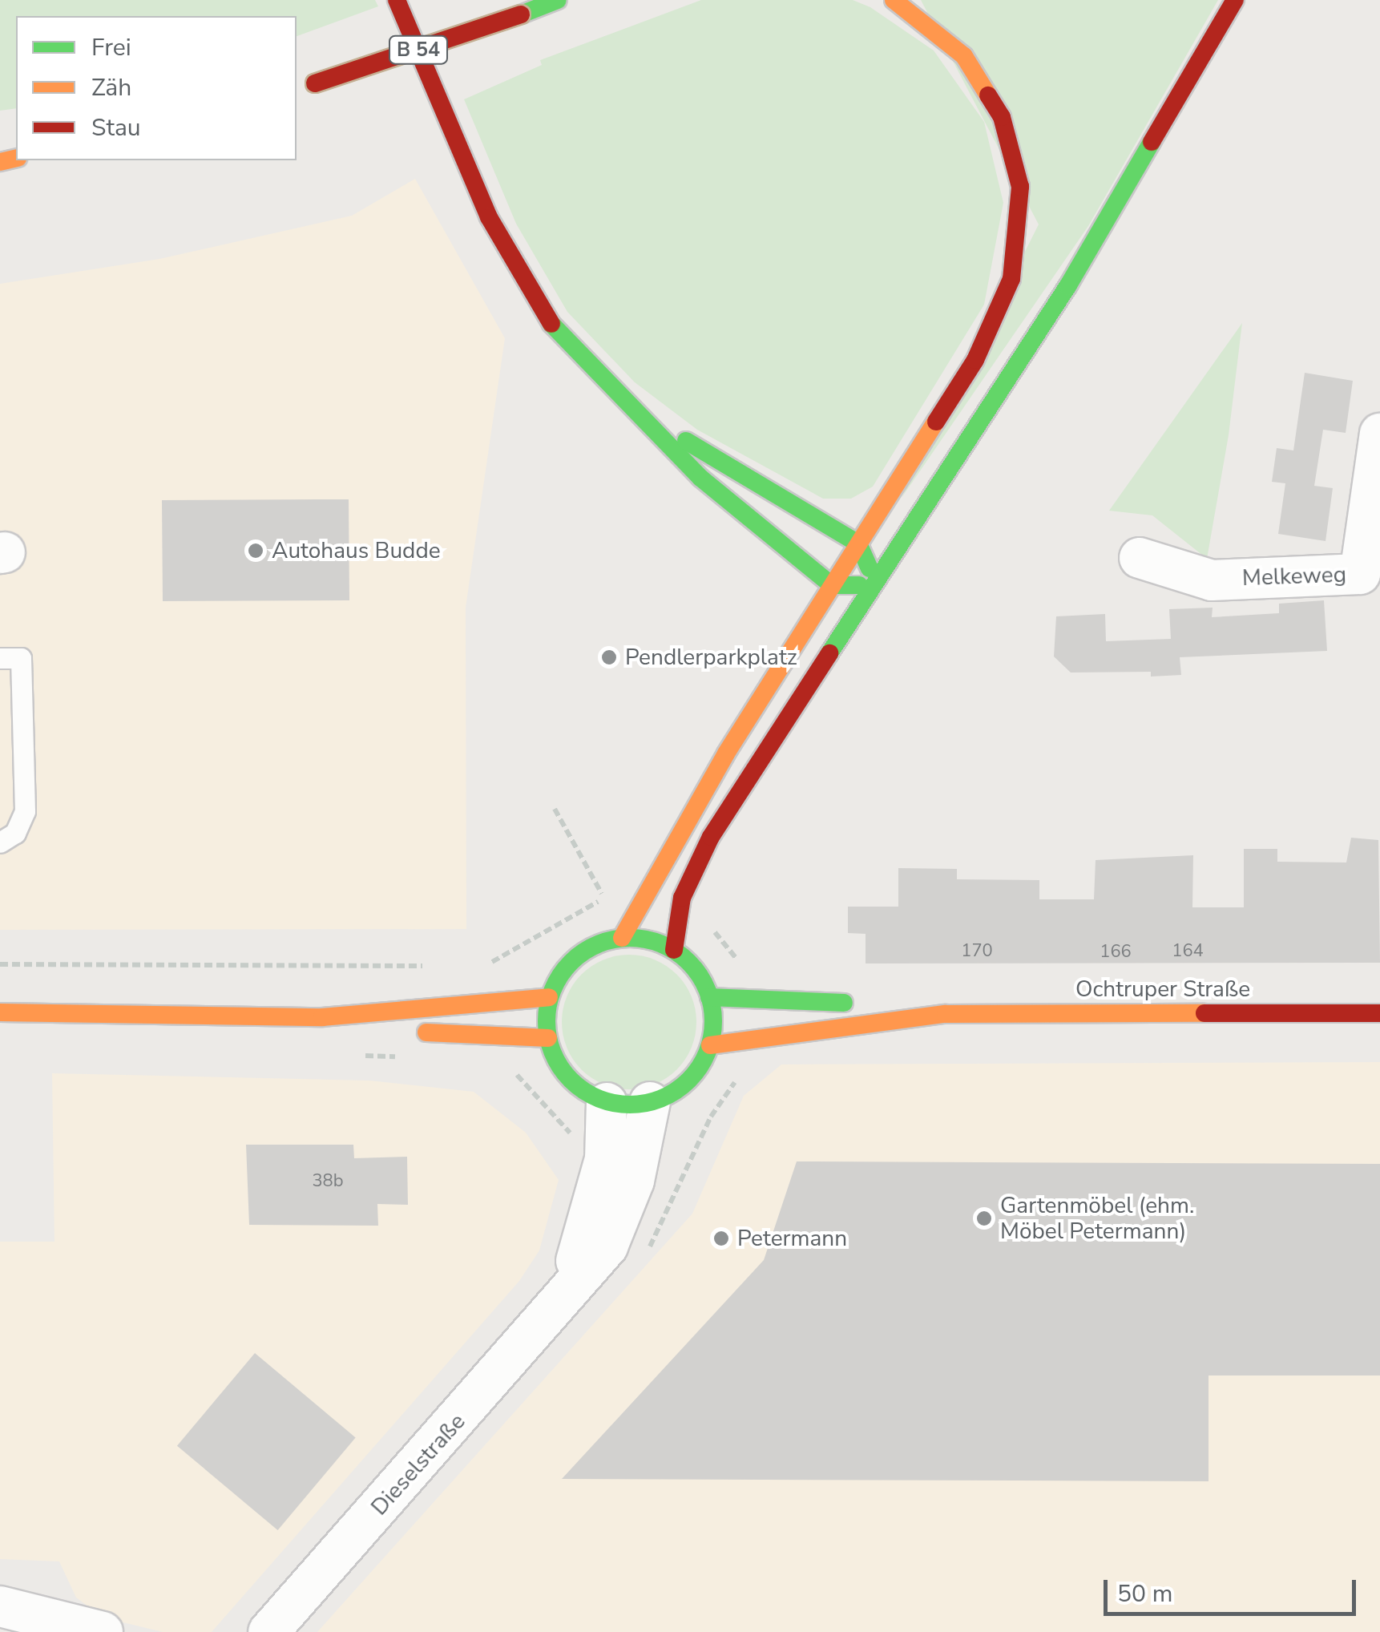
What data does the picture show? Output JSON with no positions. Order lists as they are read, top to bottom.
{
  "streets": {
    "main road": ["B 54", "Ochtruper Straße"],
    "street": ["Melkeweg", "Dieselstraße"]
  },
  "crossings": [
    ["Ochtruper Straße", "Dieselstraße"]
  ],
  "places": [
    "Autohaus Budde",
    "Pendlerparkplatz",
    "Gartenmöbel (ehm. Möbel Petermann)",
    "Petermann"
  ],
  "house_numbers": [
    "170",
    "164",
    "166",
    "38b"
  ],
  "legend": ["Frei", "Zäh", "Stau"],
  "scale_bar": "50 m"
}
